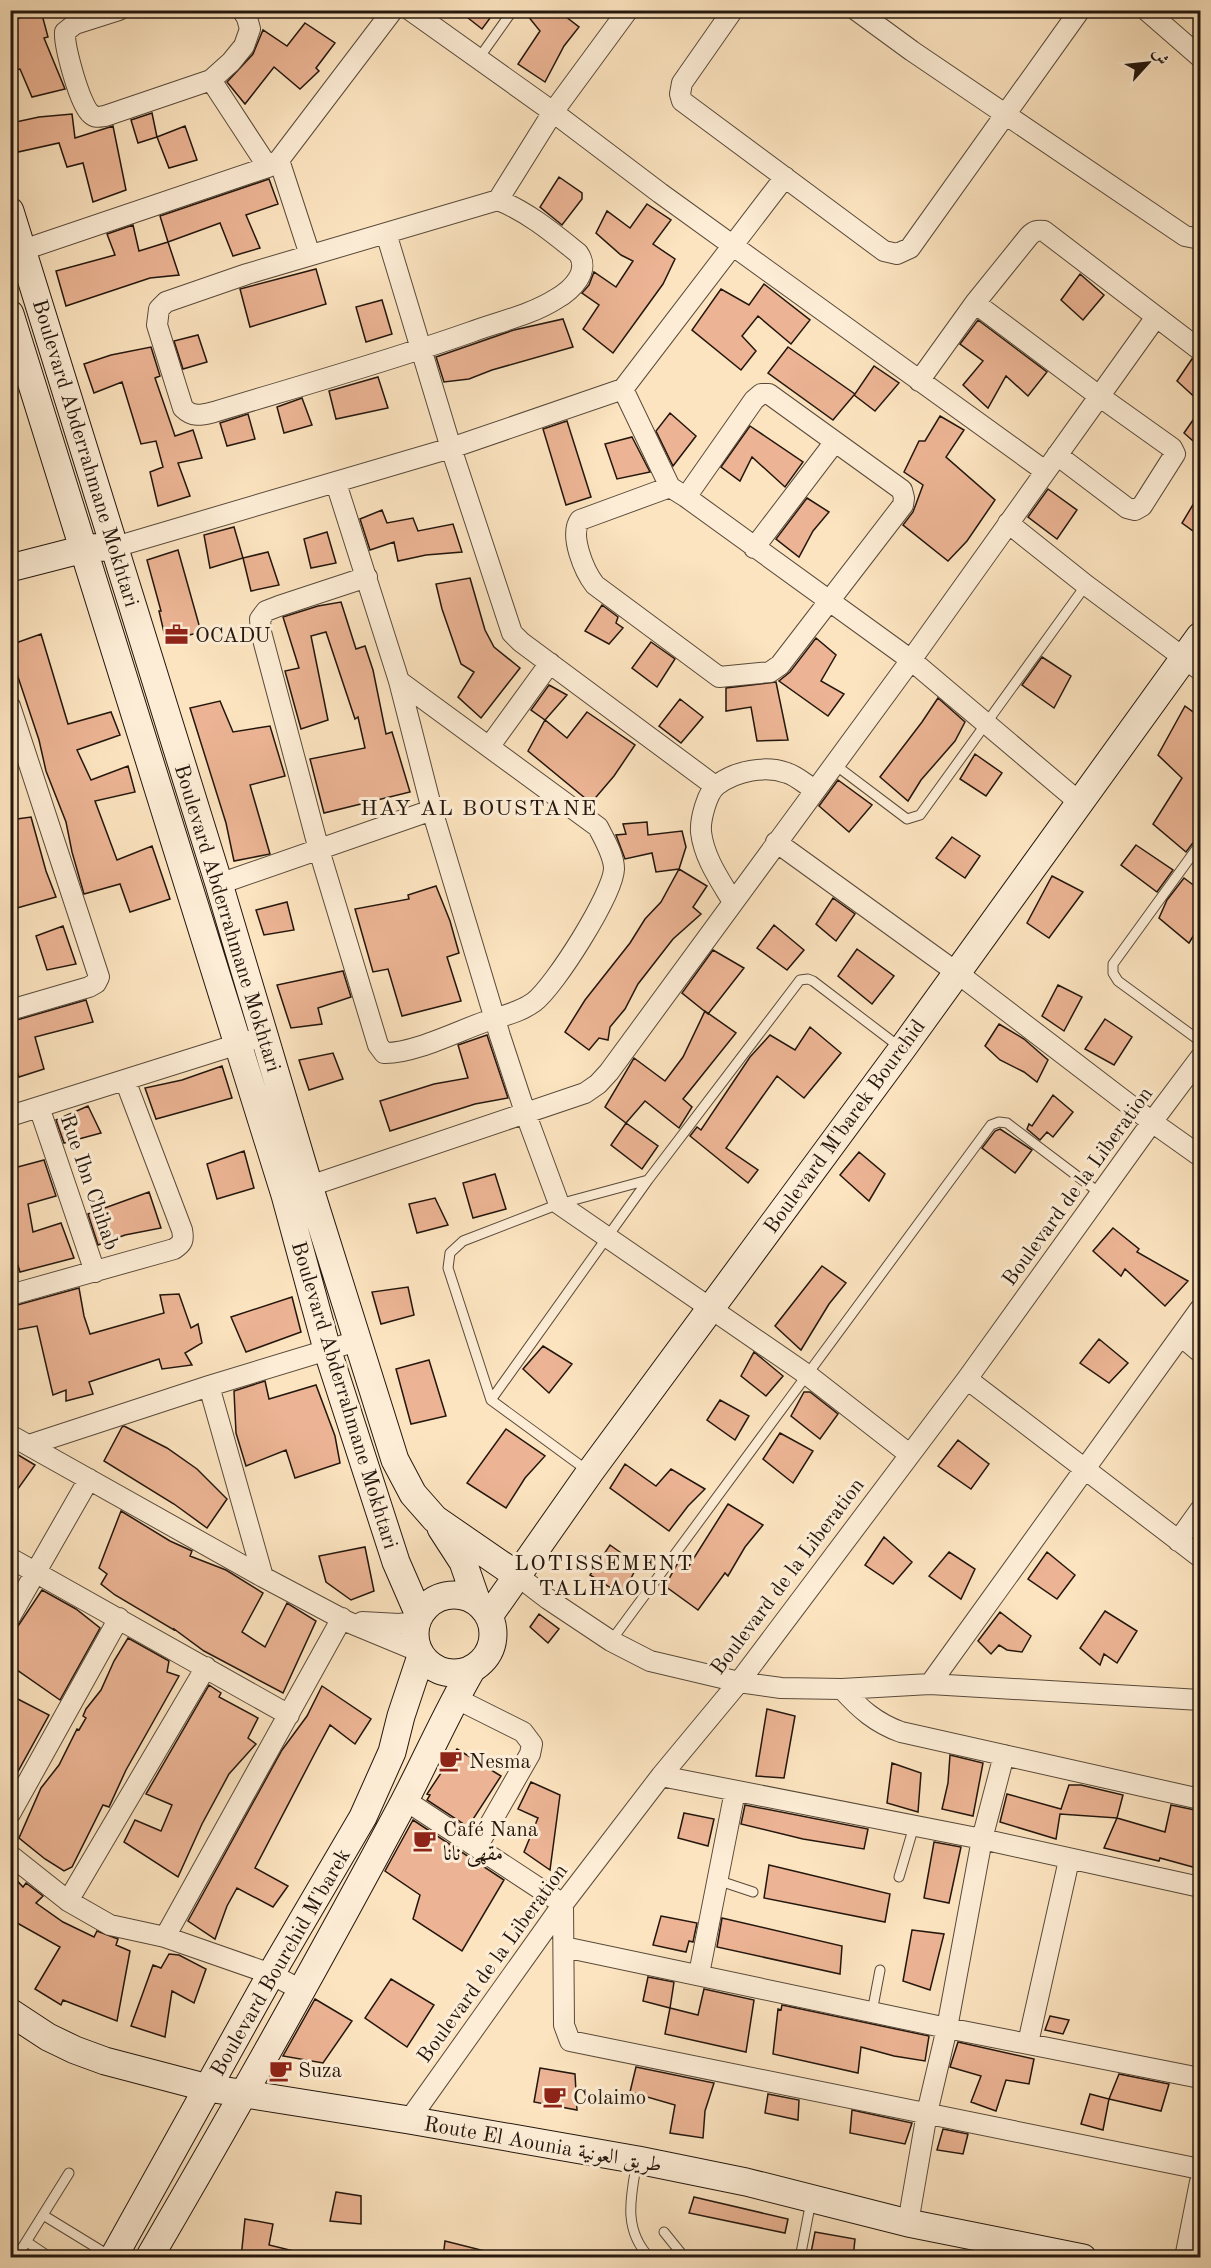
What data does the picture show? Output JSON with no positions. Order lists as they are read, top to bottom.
{
  "streets": {
    "main road": [
      "Boulevard Abderrahmane Mokhtari",
      "Boulevard M'barek Bourchid",
      "Boulevard Bourchid M'barek",
      "Route El Aounia طريق العونية"
    ],
    "street": ["Rue Ibn Chihab", "Boulevard de la Liberation"]
  },
  "crossings": [
    ["Boulevard Abderrahmane Mokhtari", "Boulevard M'barek Bourchid"],
    ["Boulevard Abderrahmane Mokhtari", "Boulevard Bourchid M'barek"],
    ["Boulevard M'barek Bourchid", "Boulevard Bourchid M'barek"],
    ["Boulevard de la Liberation", "Route El Aounia طريق العونية"],
    ["Boulevard Bourchid M'barek", "Route El Aounia طريق العونية"]
  ],
  "districts": ["HAY AL BOUSTANE", "LOTISSEMENT TALHAOUI"],
  "places": {
    "office": ["OCADU"],
    "cafe": [
      "Nesma",
      "Café Nana مقهى نانا",
      "Suza",
      "Colaimo"
    ]
  },
  "north": "top right"
}
